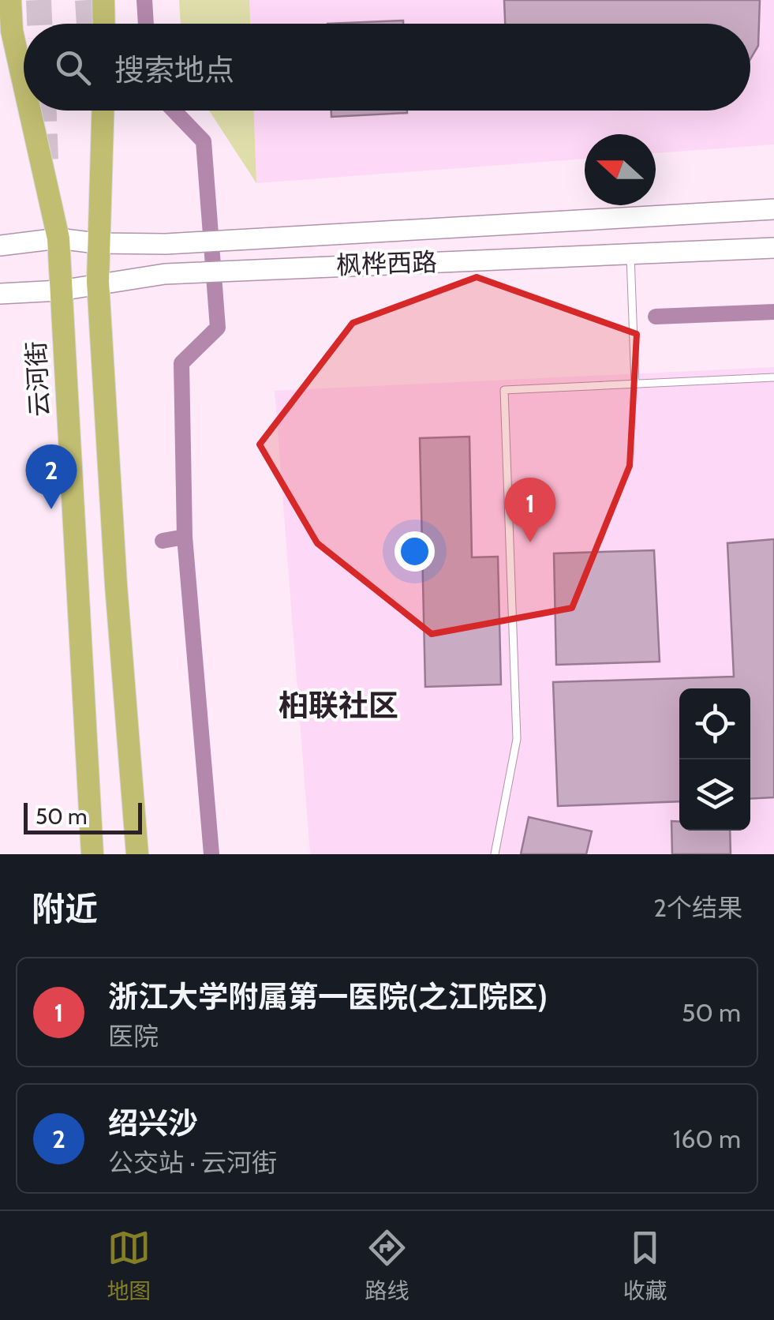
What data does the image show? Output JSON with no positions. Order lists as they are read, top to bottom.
{
  "streets": {
    "main road": ["枫桦西路", "云河街"]
  },
  "crossings": [
    ["枫桦西路", "云河街"]
  ],
  "districts": ["桕联社区"],
  "scale_bar": "50 m",
  "north": "left",
  "page": {
    "search": "搜索地点",
    "pins": ["2", "1"],
    "scale": "50 m",
    "heading": ["附近", "2个结果"],
    "list": [
      {
        "mark": "1",
        "name": "浙江大学附属第一医院(之江院区)",
        "note": "医院",
        "value": "50 m"
      },
      {
        "mark": "2",
        "name": "绍兴沙",
        "note": "公交站 · 云河街",
        "value": "160 m"
      }
    ],
    "nav": ["地图", "路线", "收藏"]
  }
}
